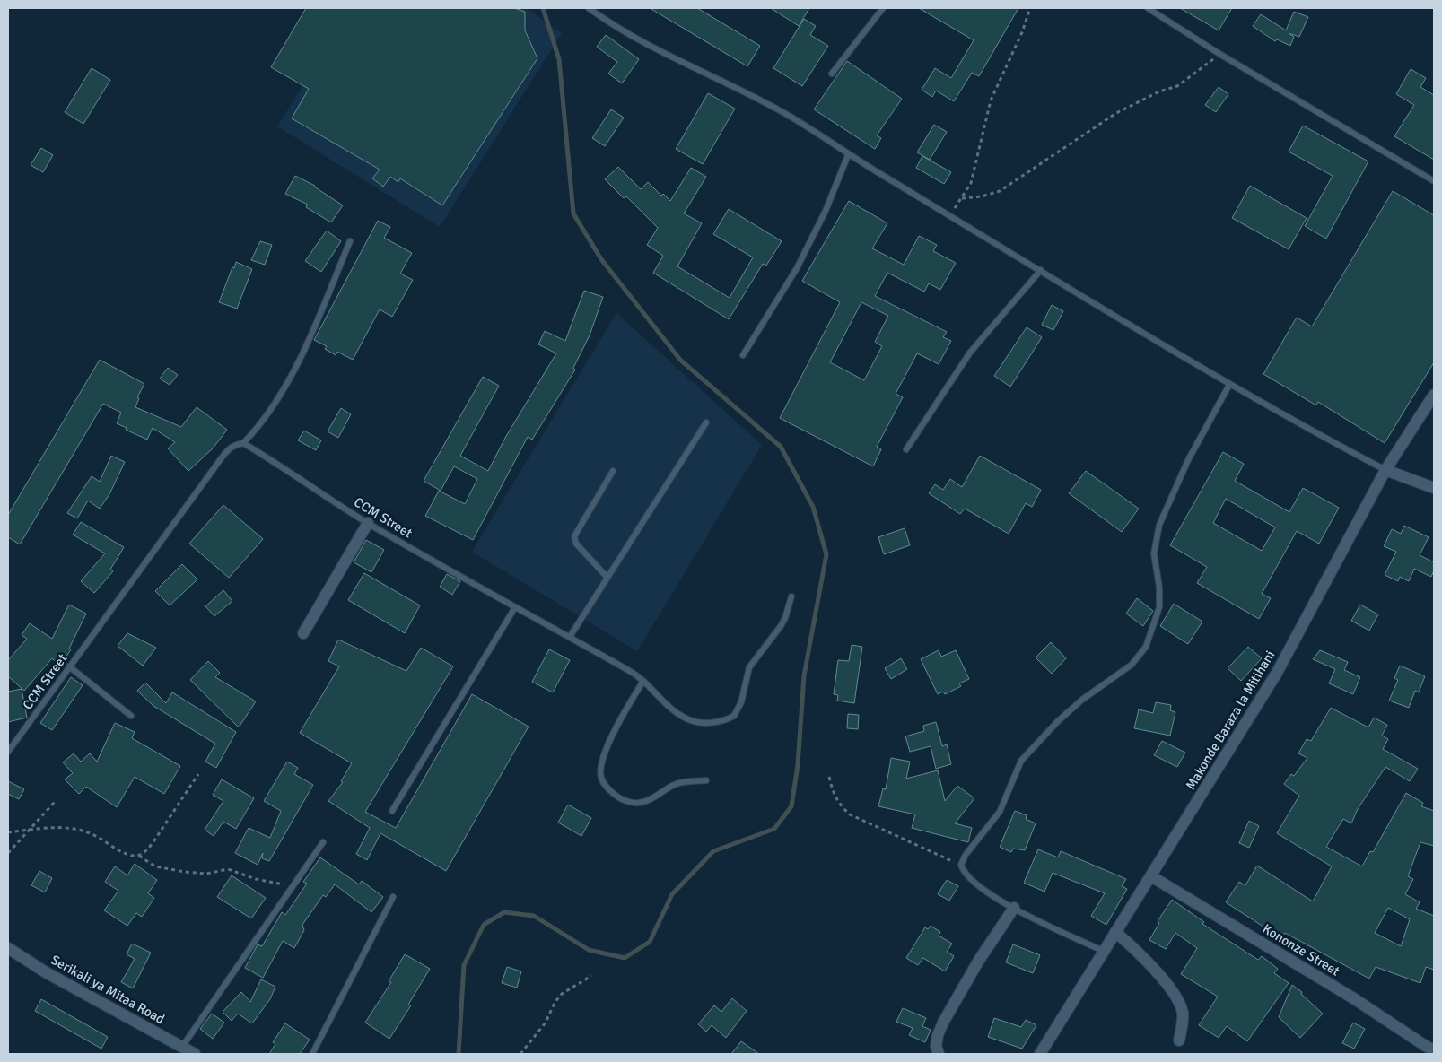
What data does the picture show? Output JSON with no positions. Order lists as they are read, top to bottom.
{
  "streets": {
    "street": ["Makonde Baraza la Mitihani", "Kononze Street", "Serikali ya Mitaa Road"],
    "lane": ["CCM Street"]
  },
  "crossings": [
    ["Makonde Baraza la Mitihani", "Kononze Street"]
  ]
}
